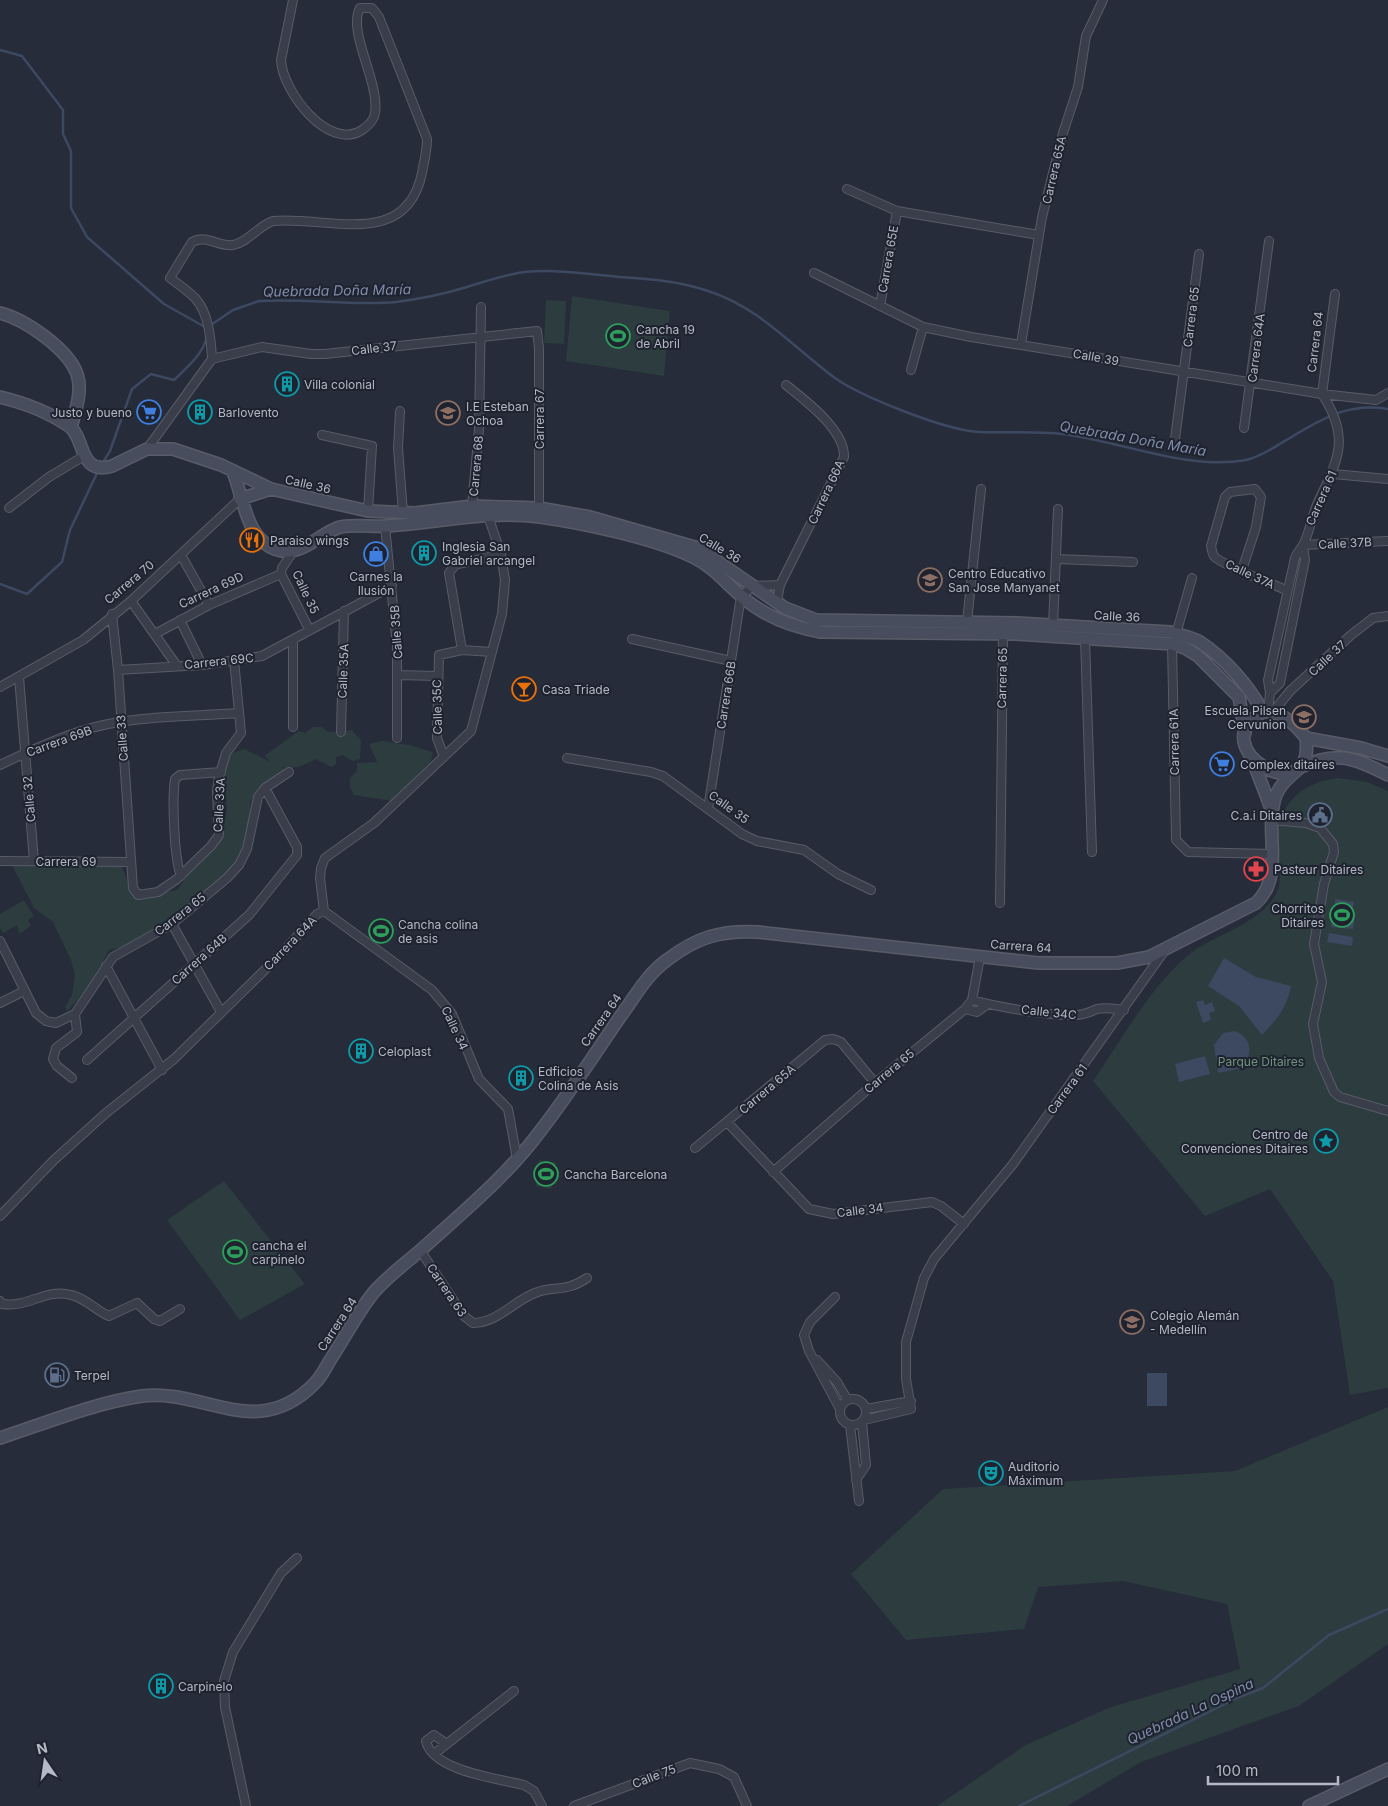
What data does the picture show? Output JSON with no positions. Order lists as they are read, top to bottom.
{
  "streets": {
    "main road": ["Carrera 64", "Calle 36"],
    "street": [
      "Carrera 65A",
      "Carrera 65E",
      "Carrera 65",
      "Calle 37",
      "Carrera 64A",
      "Calle 39",
      "Carrera 67",
      "Carrera 68",
      "Carrera 66A",
      "Carrera 61",
      "Calle 37B",
      "Calle 37A",
      "Carrera 70",
      "Carrera 69D",
      "Calle 35",
      "Calle 35B",
      "Carrera 69C",
      "Calle 35A",
      "Carrera 66B",
      "Calle 35C",
      "Calle 33",
      "Carrera 69B",
      "Carrera 61A",
      "Calle 32",
      "Calle 33A",
      "Carrera 69",
      "Carrera 64B",
      "Calle 34C",
      "Calle 34",
      "Carrera 63",
      "Calle 75"
    ]
  },
  "crossings": [
    ["Carrera 65A", "Carrera 65"],
    ["Carrera 65A", "Calle 39"],
    ["Carrera 65A", "Calle 34"],
    ["Carrera 65E", "Calle 39"],
    ["Carrera 65", "Carrera 64"],
    ["Carrera 65", "Calle 39"],
    ["Carrera 65", "Calle 36"],
    ["Carrera 65", "Carrera 64B"],
    ["Carrera 65", "Calle 34C"],
    ["Carrera 65", "Calle 34"],
    ["Carrera 64", "Calle 37"],
    ["Carrera 64", "Calle 39"],
    ["Carrera 64", "Calle 36"],
    ["Carrera 64", "Carrera 61"],
    ["Carrera 64", "Carrera 61A"],
    ["Carrera 64", "Calle 34"],
    ["Carrera 64", "Carrera 63"],
    ["Calle 37", "Carrera 67"],
    ["Calle 37", "Carrera 68"],
    ["Calle 37", "Calle 36"],
    ["Calle 37", "Carrera 61"],
    ["Carrera 64A", "Calle 39"],
    ["Carrera 64A", "Calle 36"],
    ["Carrera 64A", "Calle 35C"],
    ["Carrera 64A", "Calle 34"],
    ["Calle 39", "Carrera 61"],
    ["Carrera 67", "Calle 36"],
    ["Carrera 68", "Calle 36"],
    ["Calle 36", "Carrera 66A"],
    ["Calle 36", "Carrera 61"],
    ["Calle 36", "Calle 35B"],
    ["Calle 36", "Carrera 66B"],
    ["Calle 36", "Carrera 61A"],
    ["Carrera 61", "Calle 37B"],
    ["Carrera 61", "Calle 37A"],
    ["Carrera 61", "Calle 34C"],
    ["Carrera 61", "Calle 34"],
    ["Carrera 70", "Calle 33"],
    ["Carrera 70", "Calle 32"],
    ["Carrera 69D", "Calle 35"],
    ["Calle 35", "Carrera 69C"],
    ["Calle 35", "Carrera 66B"],
    ["Calle 35B", "Carrera 69C"],
    ["Carrera 69C", "Calle 35A"],
    ["Carrera 69C", "Calle 33"],
    ["Calle 33", "Carrera 69B"],
    ["Calle 33", "Calle 33A"],
    ["Calle 33", "Carrera 69"],
    ["Carrera 69B", "Calle 32"],
    ["Carrera 69B", "Calle 33A"],
    ["Calle 32", "Carrera 69"],
    ["Calle 33A", "Carrera 69"]
  ],
  "water": ["Quebrada Doña María", "Quebrada La Ospina"],
  "parks": ["Parque Ditaires"],
  "places": {
    "sports": [
      "Cancha 19 de Abril",
      "Chorritos Ditaires",
      "Cancha colina de asis",
      "Cancha Barcelona",
      "cancha el carpinelo"
    ],
    "building": [
      "Villa colonial",
      "Barlovento",
      "Inglesia San Gabriel arcangel",
      "Celoplast",
      "Edficios Colina de Asis",
      "Carpinelo"
    ],
    "supermarket": ["Justo y bueno", "Complex ditaires"],
    "school or university": [
      "I.E Esteban Ochoa",
      "Centro Educativo San Jose Manyanet",
      "Escuela Pilsen Cervunion",
      "Colegio Alemán - Medellín"
    ],
    "restaurant": ["Paraiso wings"],
    "shop": ["Carnes la Ilusión"],
    "bar": ["Casa Triade"],
    "public building": ["C.a.i Ditaires"],
    "pharmacy": ["Pasteur Ditaires"],
    "place": ["Centro de Convenciones Ditaires"],
    "fuel station": ["Terpel"],
    "theatre": ["Auditorio Máximum"]
  },
  "scale_bar": "100 m",
  "north": "top"
}
